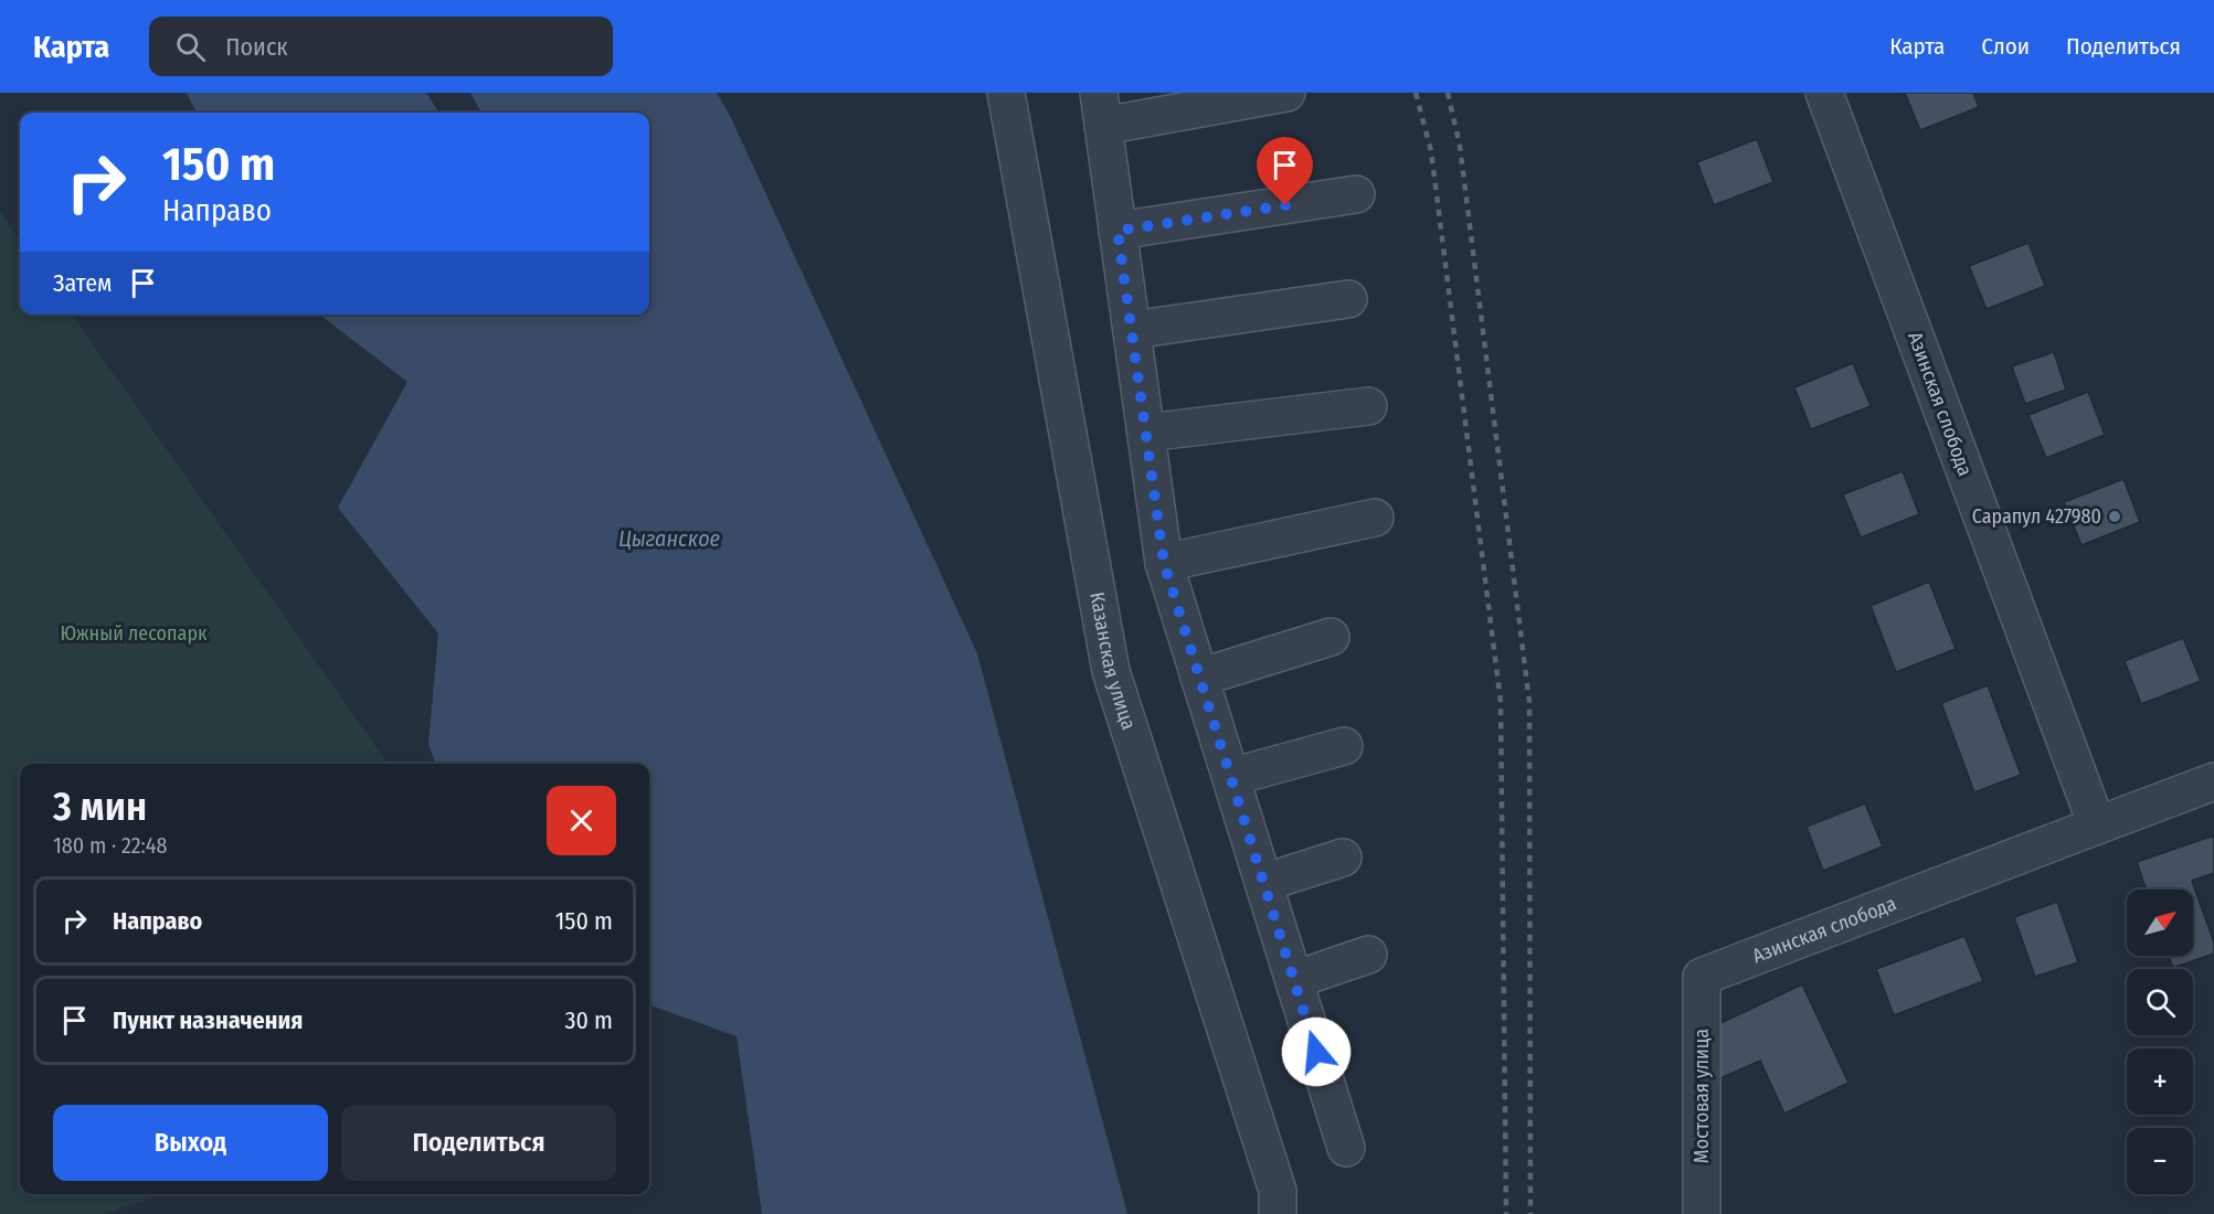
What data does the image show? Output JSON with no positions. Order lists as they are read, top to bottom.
{
  "streets": {
    "street": ["Азинская слобода", "Казанская улица", "Мостовая улица"]
  },
  "crossings": [
    ["Азинская слобода", "Мостовая улица"]
  ],
  "water": ["Цыганское"],
  "parks": ["Южный лесопарк"],
  "places": ["Сарапул 427980"],
  "north": "top right",
  "page": {
    "header": "Карта",
    "search": "Поиск",
    "nav": ["Карта", "Слои", "Поделиться"],
    "turn": ["150 m", "Направо"],
    "then": "Затем",
    "heading": ["3 мин", "180 m · 22:48"],
    "list": [
      {
        "name": "Направо",
        "value": "150 m"
      },
      {
        "name": "Пункт назначения",
        "value": "30 m"
      }
    ],
    "map_buttons": ["+", "−"],
    "buttons": ["Выход", "Поделиться"]
  }
}
